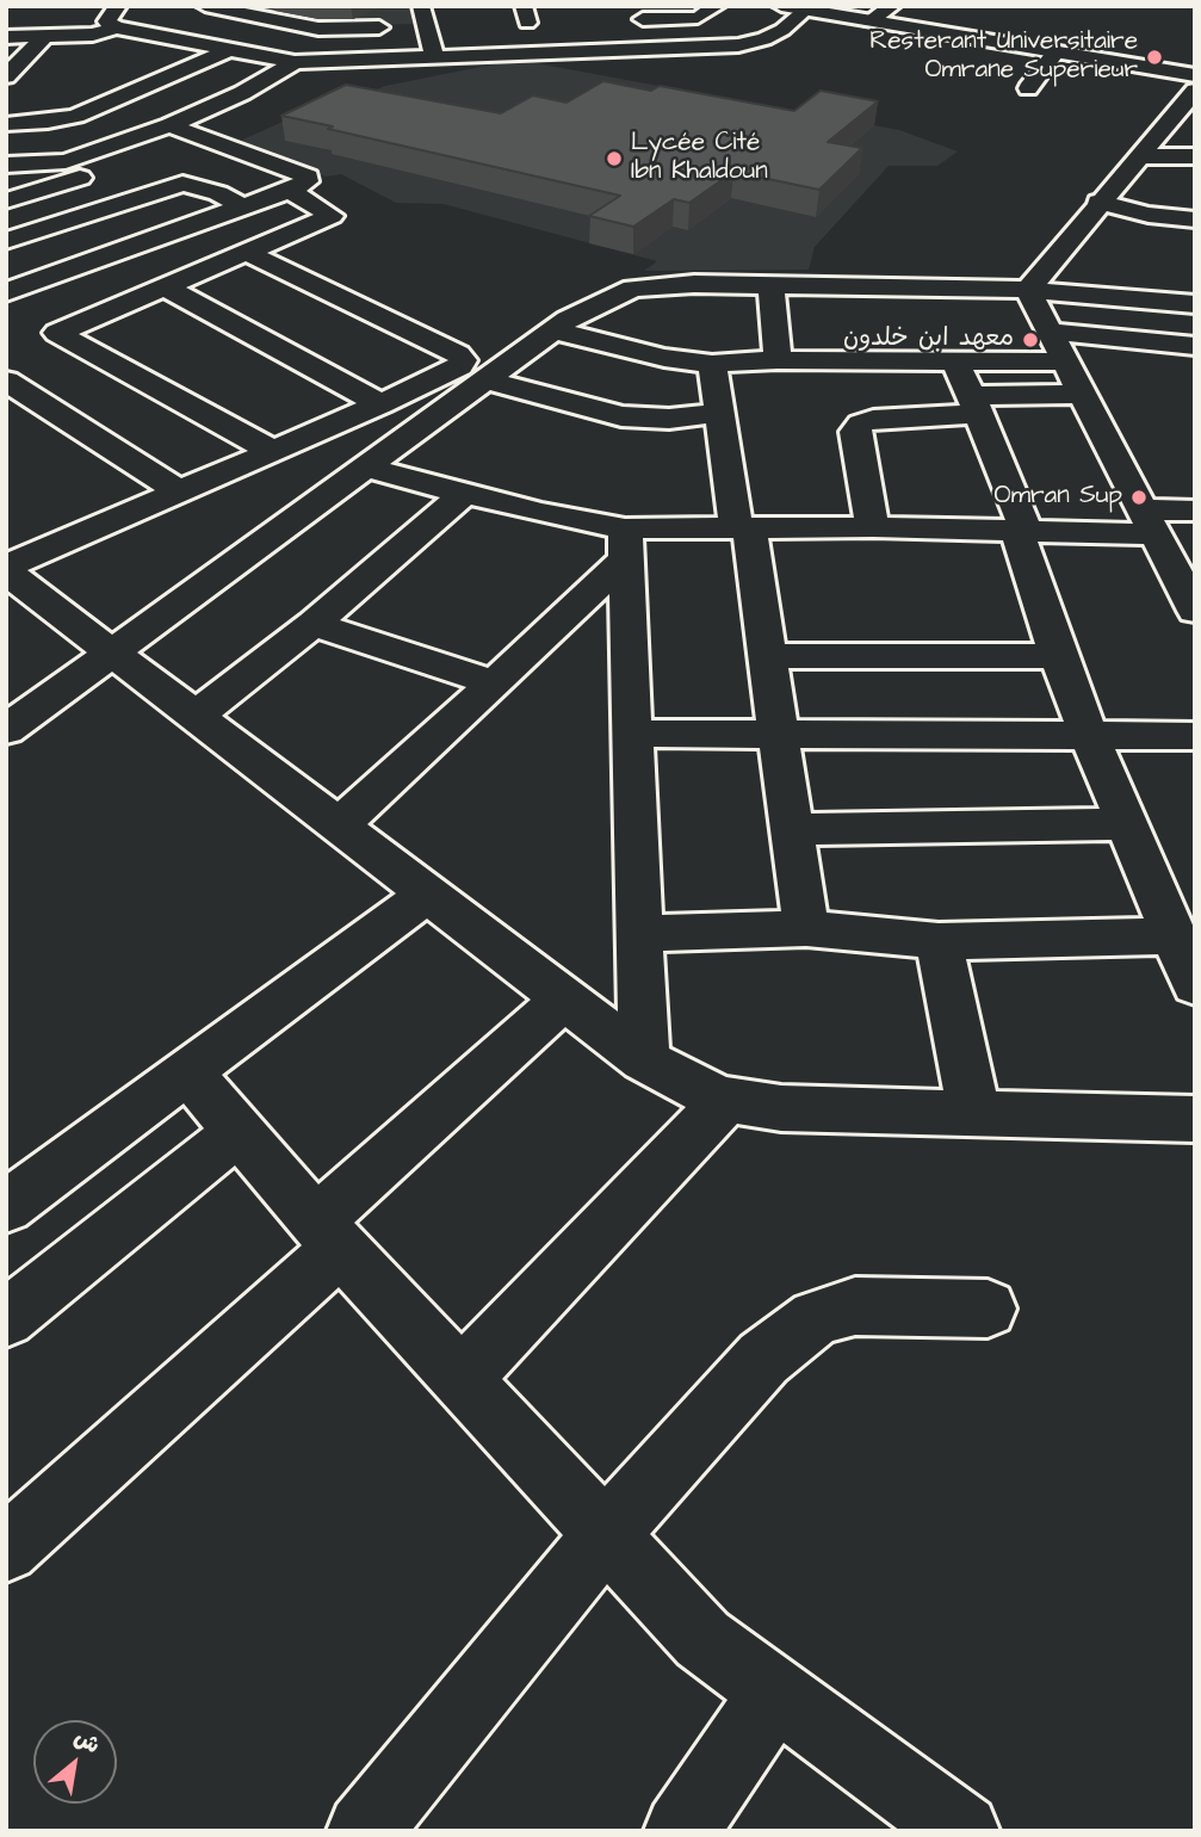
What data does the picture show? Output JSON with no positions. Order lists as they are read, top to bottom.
{
  "places": [
    "Resterant Universitaire Omrane Superieur",
    "Lycée Cité Ibn Khaldoun",
    "معهد ابن خلدون",
    "Omran Sup"
  ],
  "north": "top right"
}
